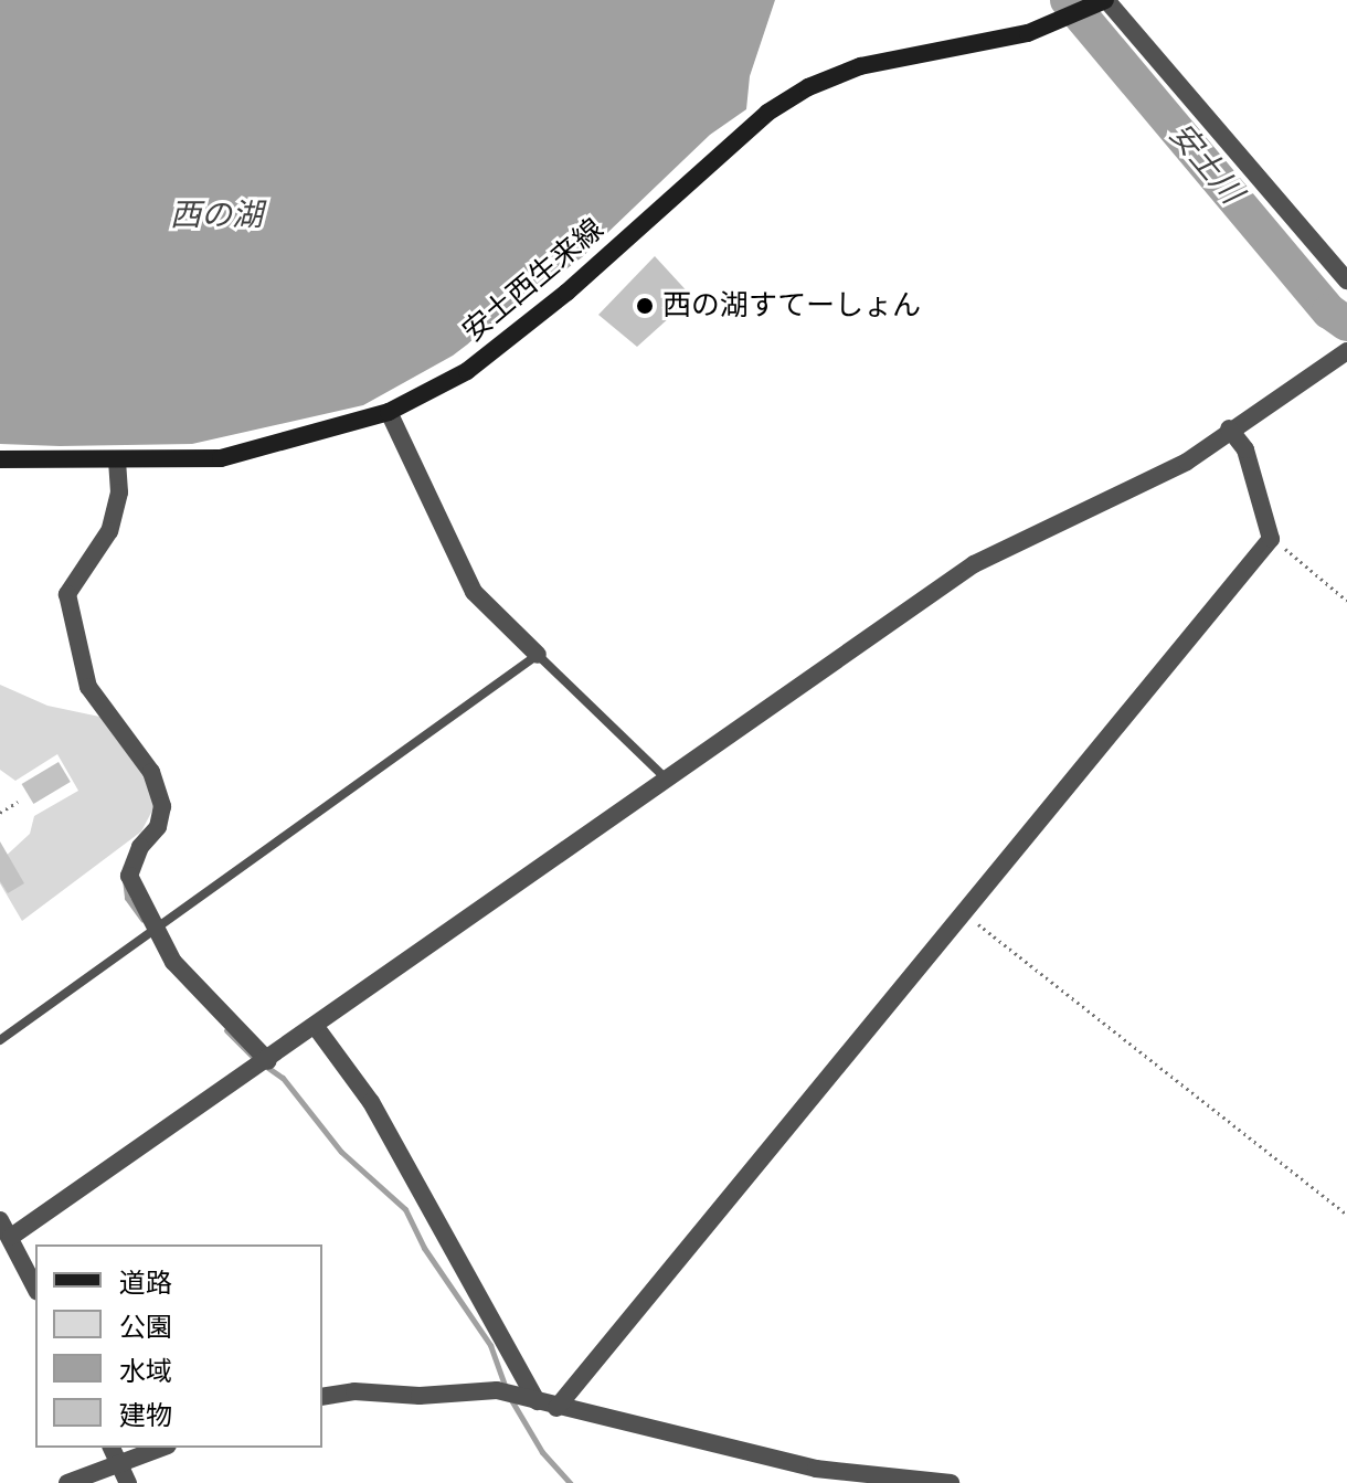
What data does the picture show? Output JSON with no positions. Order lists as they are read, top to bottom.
{
  "streets": {
    "main road": ["安土西生来線"]
  },
  "water": ["安土川", "西の湖"],
  "places": ["西の湖すてーしょん"],
  "legend": [
    "道路",
    "公園",
    "水域",
    "建物"
  ]
}
